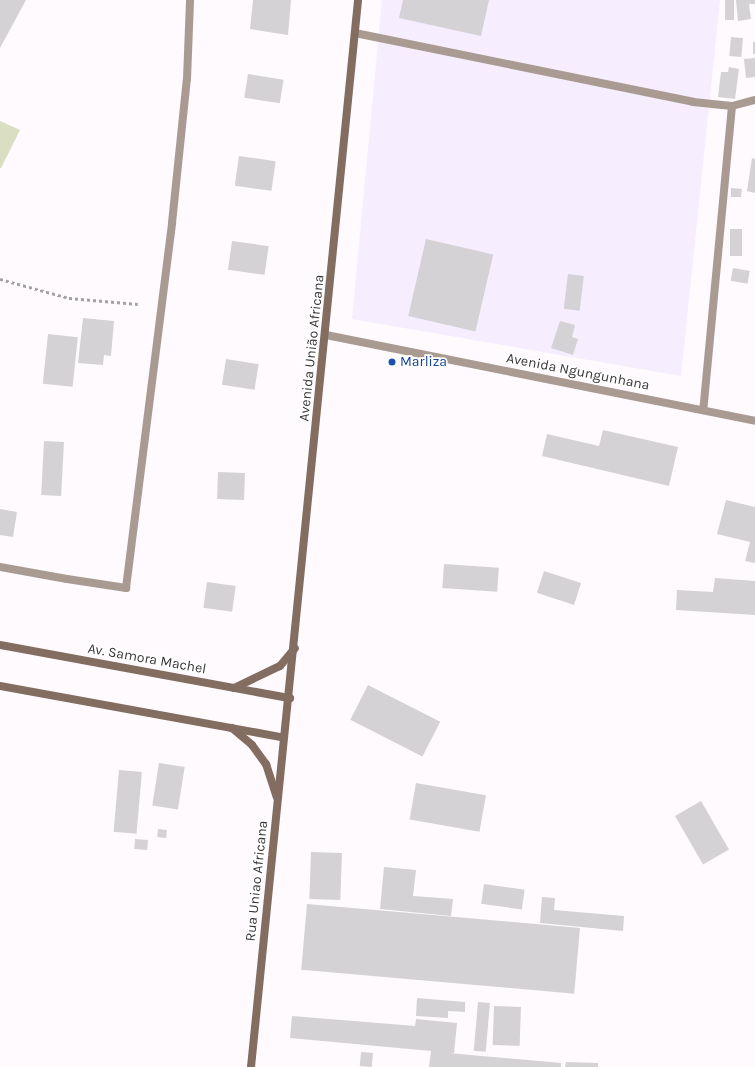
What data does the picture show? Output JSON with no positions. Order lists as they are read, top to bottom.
{
  "streets": {
    "main road": ["Avenida União Africana", "Av. Samora Machel", "Rua Uniao Africana"],
    "street": ["Avenida Ngungunhana"]
  },
  "crossings": [
    ["Avenida União Africana", "Avenida Ngungunhana"],
    ["Avenida União Africana", "Av. Samora Machel"],
    ["Avenida União Africana", "Rua Uniao Africana"],
    ["Av. Samora Machel", "Rua Uniao Africana"]
  ],
  "places": ["Marliza"]
}
